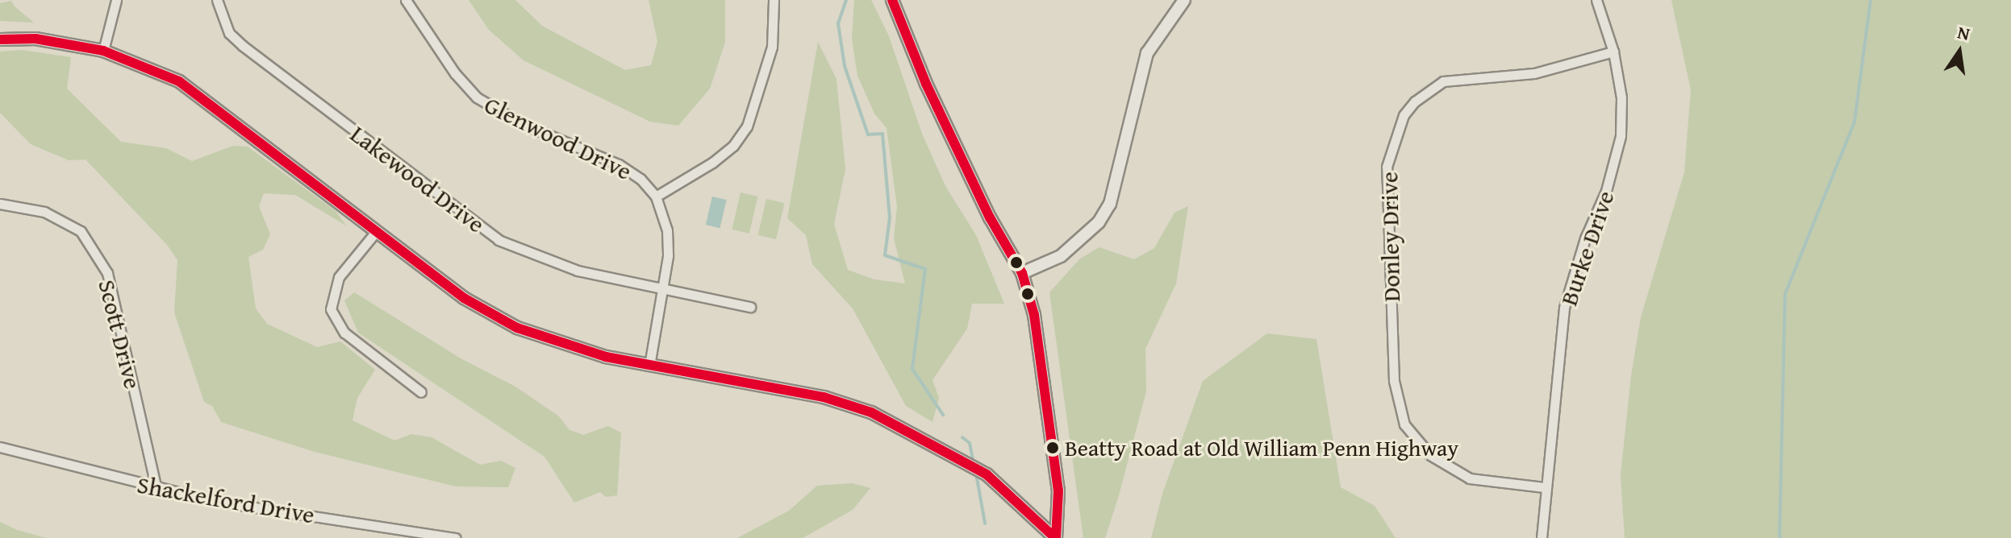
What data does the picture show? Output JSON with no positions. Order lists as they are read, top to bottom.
{
  "streets": {
    "street": [
      "Glenwood Drive",
      "Lakewood Drive",
      "Donley Drive",
      "Burke Drive",
      "Scott Drive",
      "Shackelford Drive"
    ]
  },
  "crossings": [
    ["Glenwood Drive", "Lakewood Drive"],
    ["Donley Drive", "Burke Drive"],
    ["Scott Drive", "Shackelford Drive"]
  ],
  "places": ["Beatty Road at Old William Penn Highway"],
  "north": "top"
}
